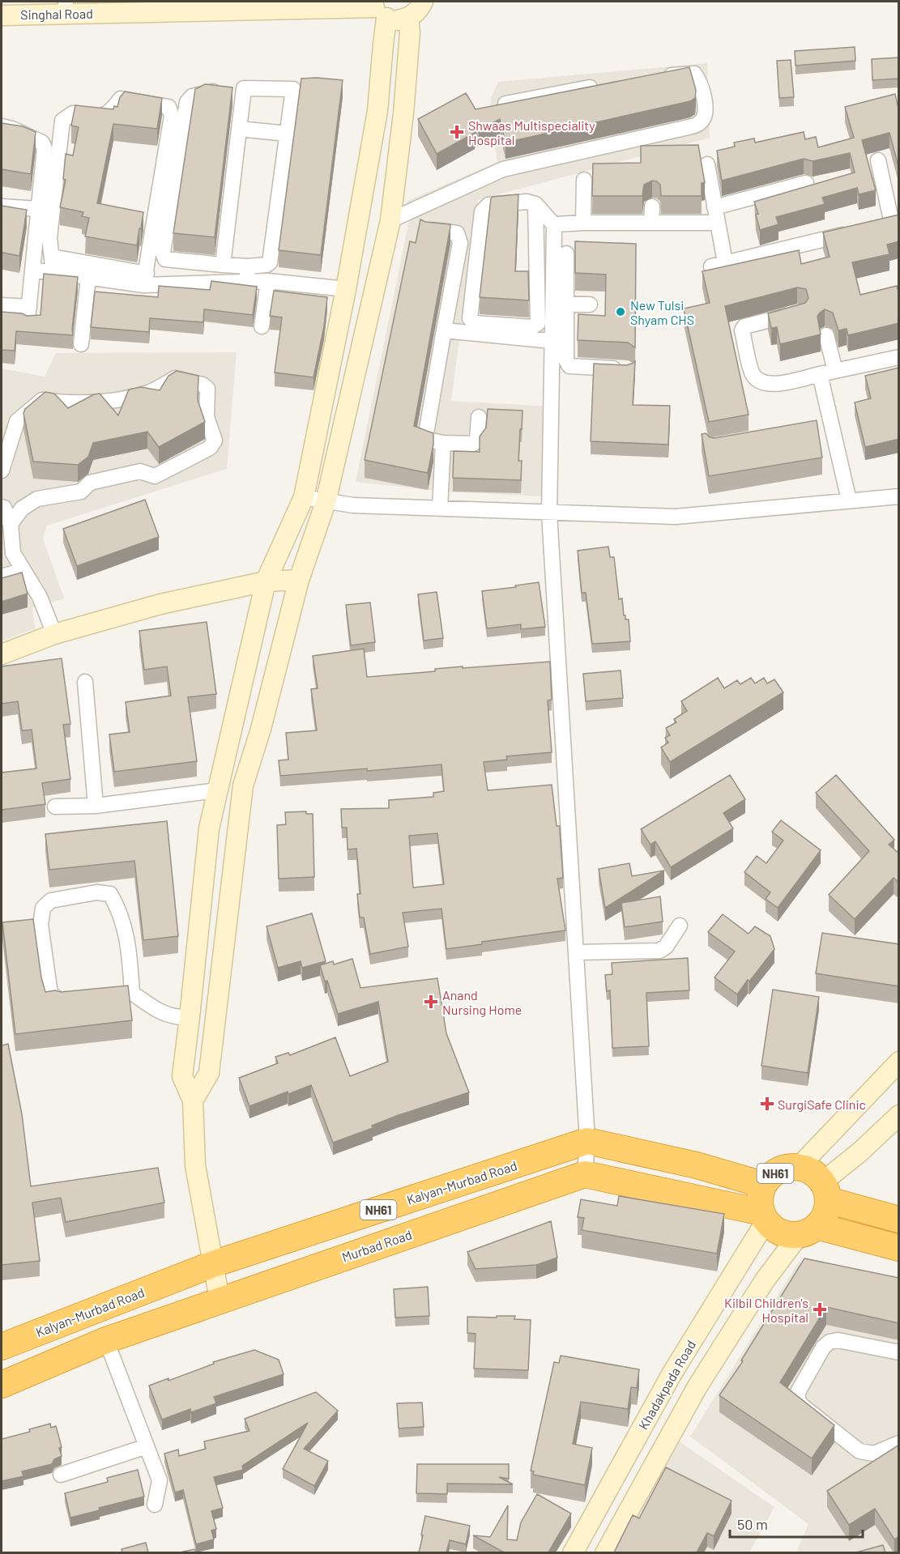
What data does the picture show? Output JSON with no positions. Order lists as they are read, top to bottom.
{
  "streets": {
    "highway": ["NH61", "Kalyan-Murbad Road", "Murbad Road"],
    "street": ["Singhal Road", "Khadakpada Road"]
  },
  "crossings": [
    ["NH61", "Kalyan-Murbad Road"],
    ["NH61", "Khadakpada Road"]
  ],
  "places": {
    "health": [
      "Shwaas Multispeciality Hospital",
      "Anand Nursing Home",
      "SurgiSafe Clinic",
      "Kilbil Children's Hospital"
    ],
    "other": ["New Tulsi Shyam CHS"]
  },
  "scale_bar": "50 m"
}
